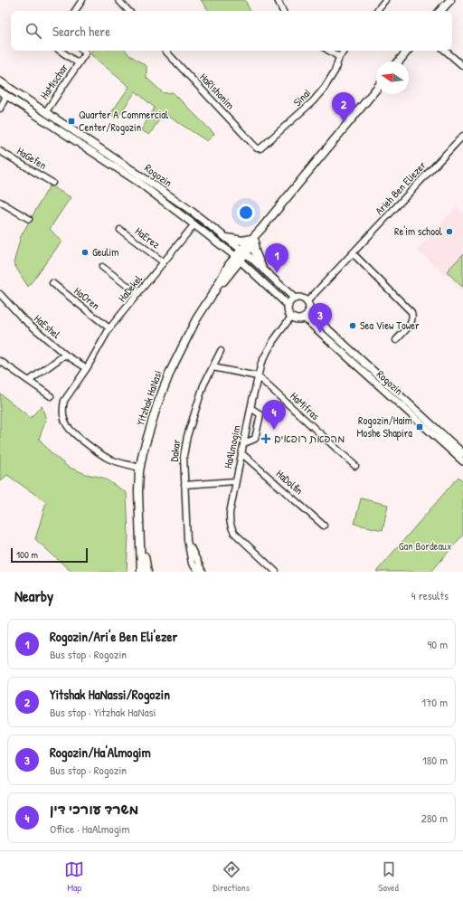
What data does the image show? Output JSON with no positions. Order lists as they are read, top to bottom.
{
  "streets": {
    "main road": ["Yitzhak HaNasi"],
    "street": [
      "HaMischar",
      "HaRishonim",
      "Sinai",
      "HaGefen",
      "Rogozin",
      "Arieh Ben Eliezer",
      "HaErez",
      "HaDekel",
      "HaOren",
      "HaEshel",
      "HaMifras",
      "HaAlmogim",
      "Dakar",
      "HaDolfin"
    ]
  },
  "crossings": [
    ["HaMischar", "Rogozin"],
    ["HaRishonim", "Sinai"],
    ["Rogozin", "Arieh Ben Eliezer"],
    ["Rogozin", "HaDekel"],
    ["Rogozin", "Yitzhak HaNasi"],
    ["Rogozin", "HaAlmogim"],
    ["Arieh Ben Eliezer", "HaAlmogim"],
    ["HaErez", "HaDekel"],
    ["HaDekel", "HaOren"],
    ["HaDekel", "HaEshel"],
    ["HaDekel", "Yitzhak HaNasi"],
    ["HaMifras", "HaAlmogim"],
    ["HaAlmogim", "HaDolfin"]
  ],
  "parks": ["Gan Bordeaux"],
  "places": {
    "transit": ["Quarter A Commercial Center/Rogozin", "Rogozin/Haim Moshe Shapira"],
    "other": ["Re'im school", "Geulim", "Sea View Tower"],
    "health": ["מרפאת רופאים"]
  },
  "scale_bar": "100 m",
  "north": "left",
  "page": {
    "search": "Search here",
    "pins": [
      "2",
      "1",
      "3",
      "4"
    ],
    "scale": "100 m",
    "heading": ["Nearby", "4 results"],
    "list": [
      {
        "mark": "1",
        "name": "Rogozin/Ari'e Ben Eli'ezer",
        "note": "Bus stop · Rogozin",
        "value": "90 m"
      },
      {
        "mark": "2",
        "name": "Yitshak HaNassi/Rogozin",
        "note": "Bus stop · Yitzhak HaNasi",
        "value": "170 m"
      },
      {
        "mark": "3",
        "name": "Rogozin/Ha'Almogim",
        "note": "Bus stop · Rogozin",
        "value": "180 m"
      },
      {
        "mark": "4",
        "name": "משרד עורכי דין",
        "note": "Office · HaAlmogim",
        "value": "280 m"
      }
    ],
    "nav": ["Map", "Directions", "Saved"]
  }
}
